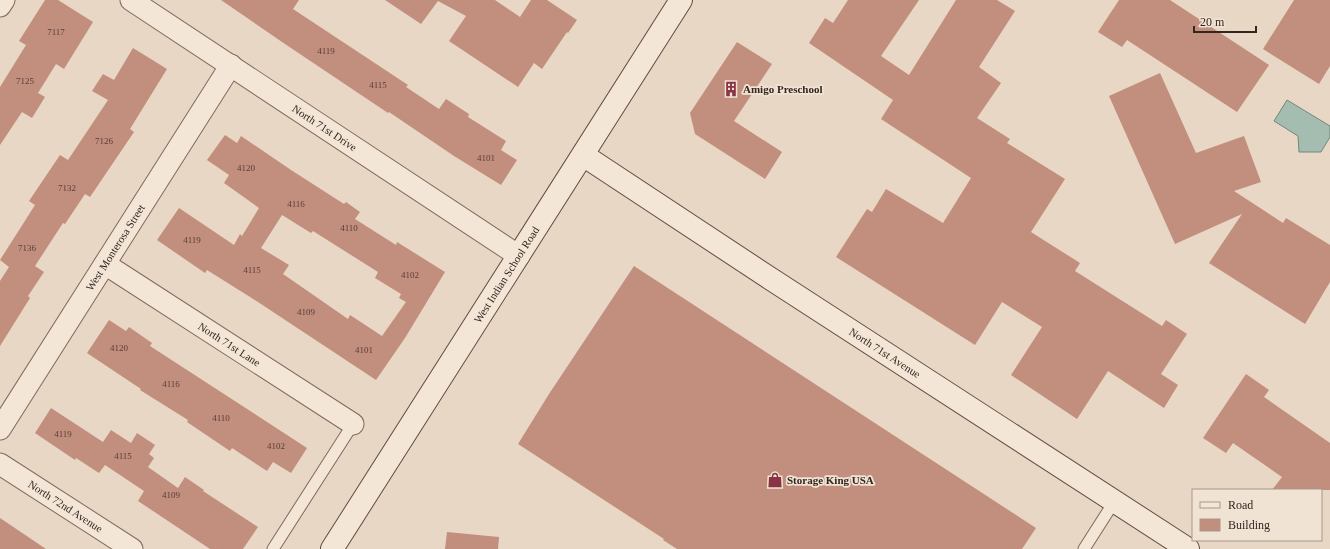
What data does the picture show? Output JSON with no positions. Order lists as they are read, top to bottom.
{
  "streets": {
    "street": [
      "North 71st Drive",
      "West Monterosa Street",
      "West Indian School Road",
      "North 71st Lane",
      "North 71st Avenue",
      "North 72nd Avenue"
    ]
  },
  "crossings": [
    ["North 71st Drive", "West Monterosa Street"],
    ["North 71st Drive", "West Indian School Road"],
    ["West Monterosa Street", "North 71st Lane"],
    ["West Indian School Road", "North 71st Avenue"]
  ],
  "places": {
    "building": ["Amigo Preschool"],
    "shop": ["Storage King USA"]
  },
  "house_numbers": [
    "7117",
    "4119",
    "7125",
    "4115",
    "7126",
    "4101",
    "4120",
    "7132",
    "4116",
    "4110",
    "4119",
    "7136",
    "4115",
    "4102",
    "4109",
    "4120",
    "4101",
    "4116",
    "4110",
    "4119",
    "4102",
    "4115",
    "4109"
  ],
  "legend": ["Road", "Building"],
  "scale_bar": "20 m"
}
